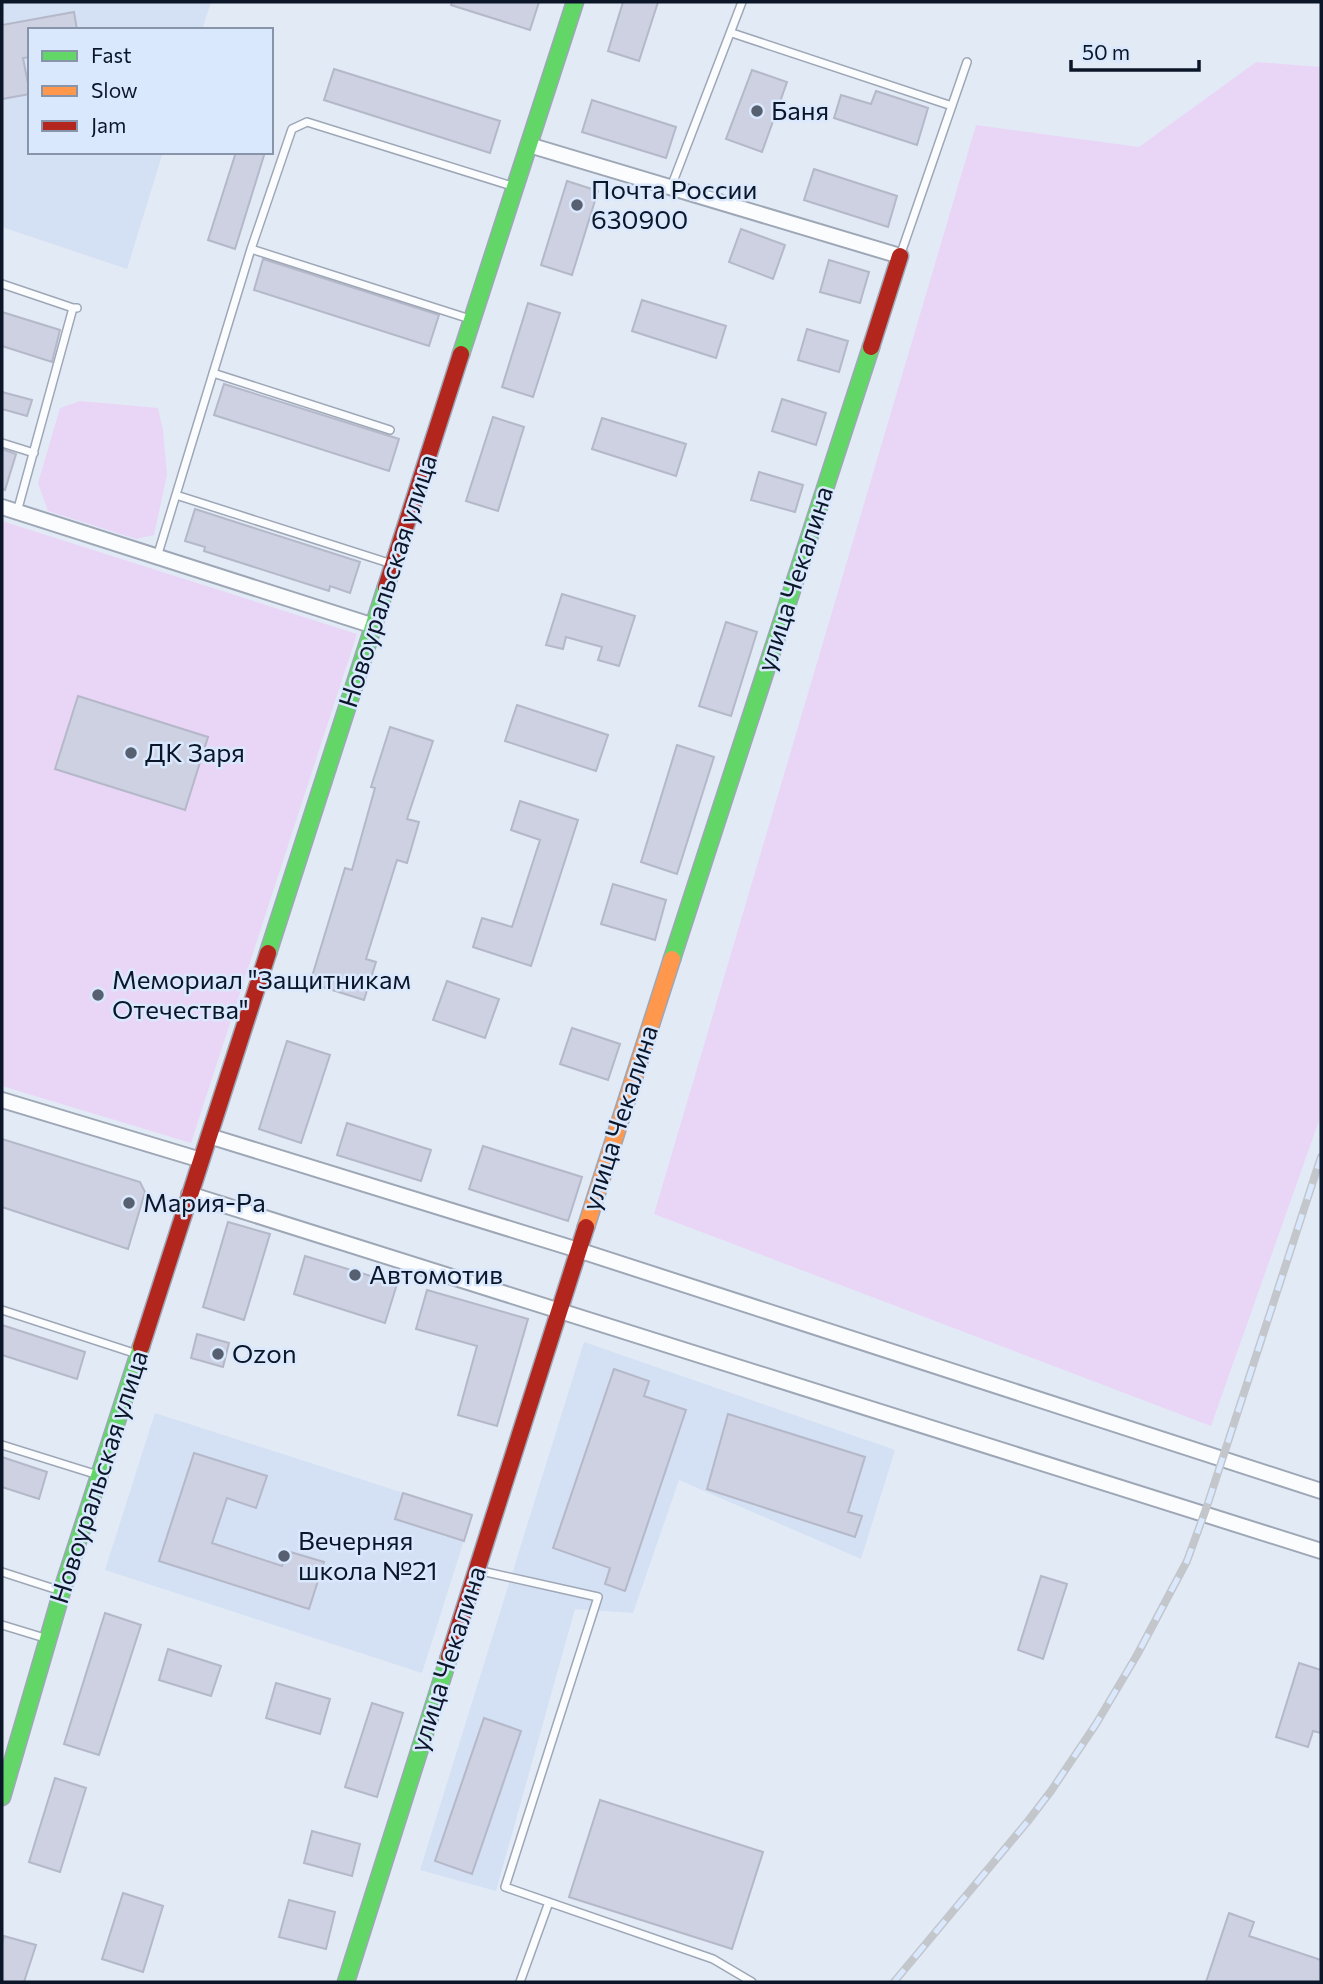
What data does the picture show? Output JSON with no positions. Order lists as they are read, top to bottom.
{
  "streets": {
    "street": ["улица Чекалина", "Новоуральская улица"]
  },
  "places": [
    "Баня",
    "Почта России 630900",
    "ДК Заря",
    "Мемориал \"Защитникам Отечества\"",
    "Мария-Ра",
    "Автомотив",
    "Ozon",
    "Вечерняя школа №21"
  ],
  "legend": ["Fast", "Slow", "Jam"],
  "scale_bar": "50 m"
}
